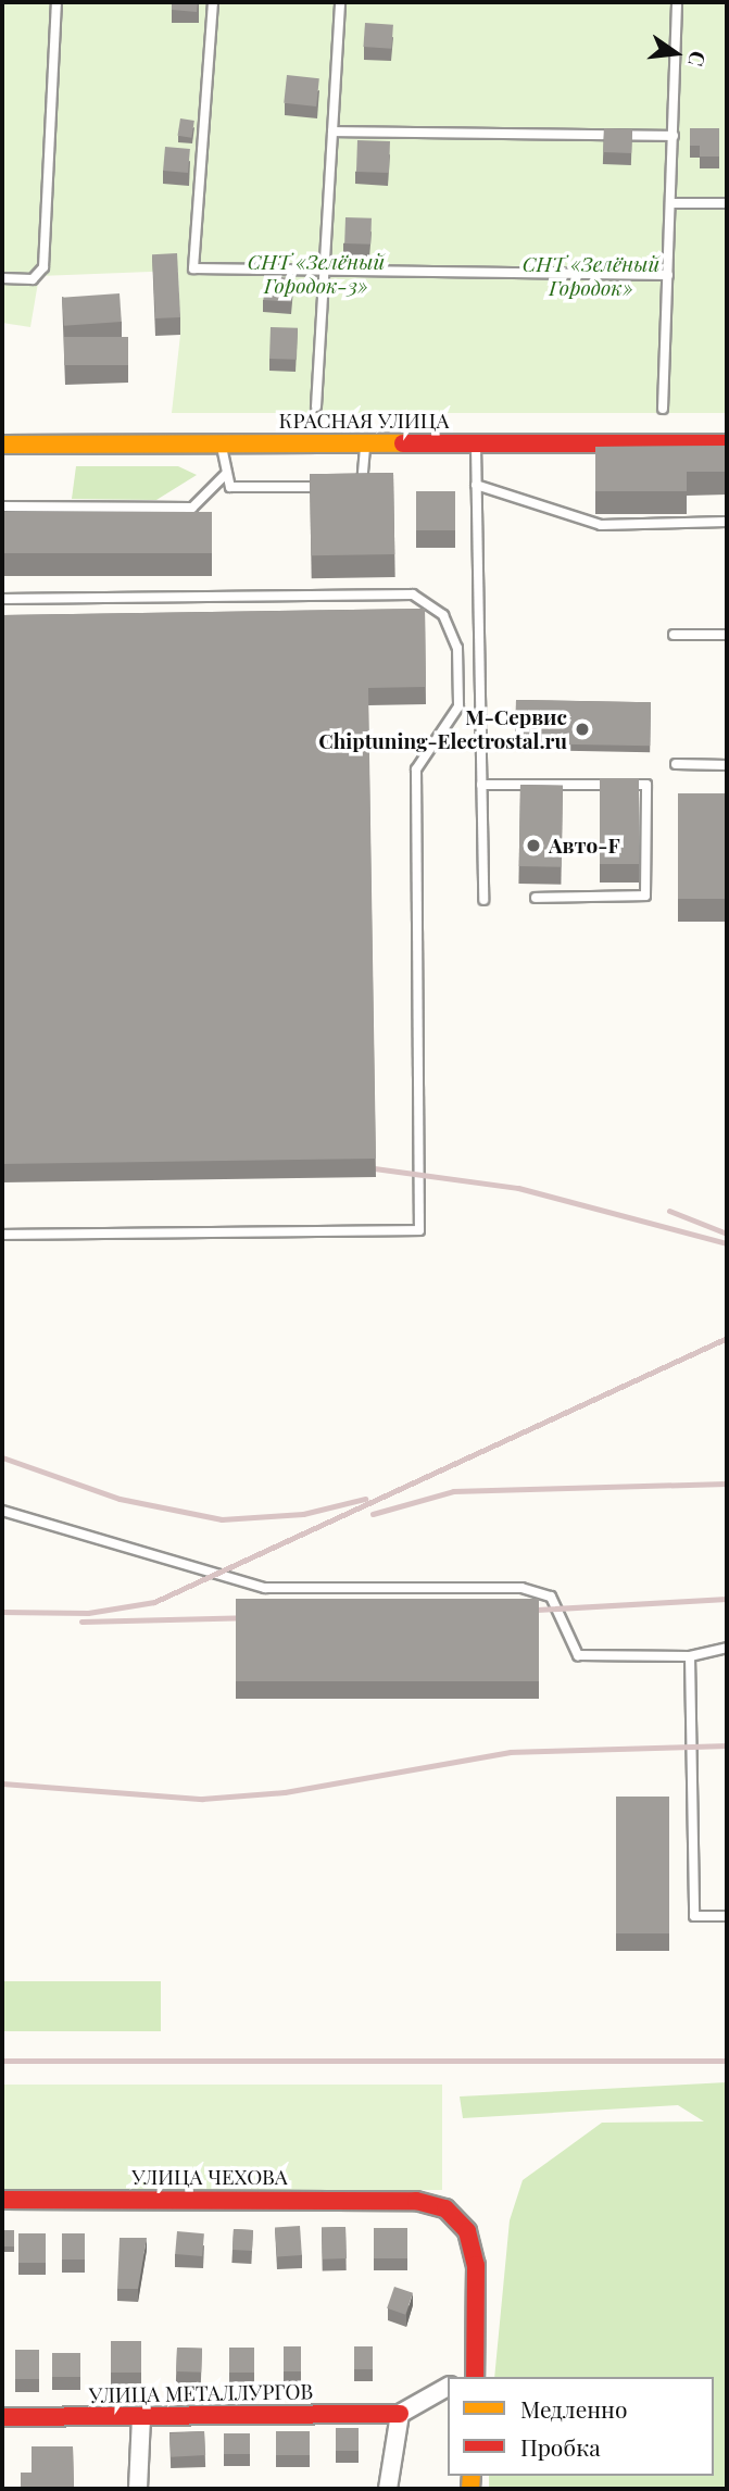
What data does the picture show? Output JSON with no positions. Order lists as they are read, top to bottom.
{
  "streets": {
    "street": ["КРАСНАЯ УЛИЦА", "УЛИЦА ЧЕХОВА", "УЛИЦА МЕТАЛЛУРГОВ"]
  },
  "parks": ["СНТ «Зелёный Городок-3»", "СНТ «Зелёный Городок»"],
  "places": ["M-Сервис Chiptuning-Electrostal.ru", "Авто-F"],
  "legend": ["Медленно", "Пробка"],
  "north": "right"
}
